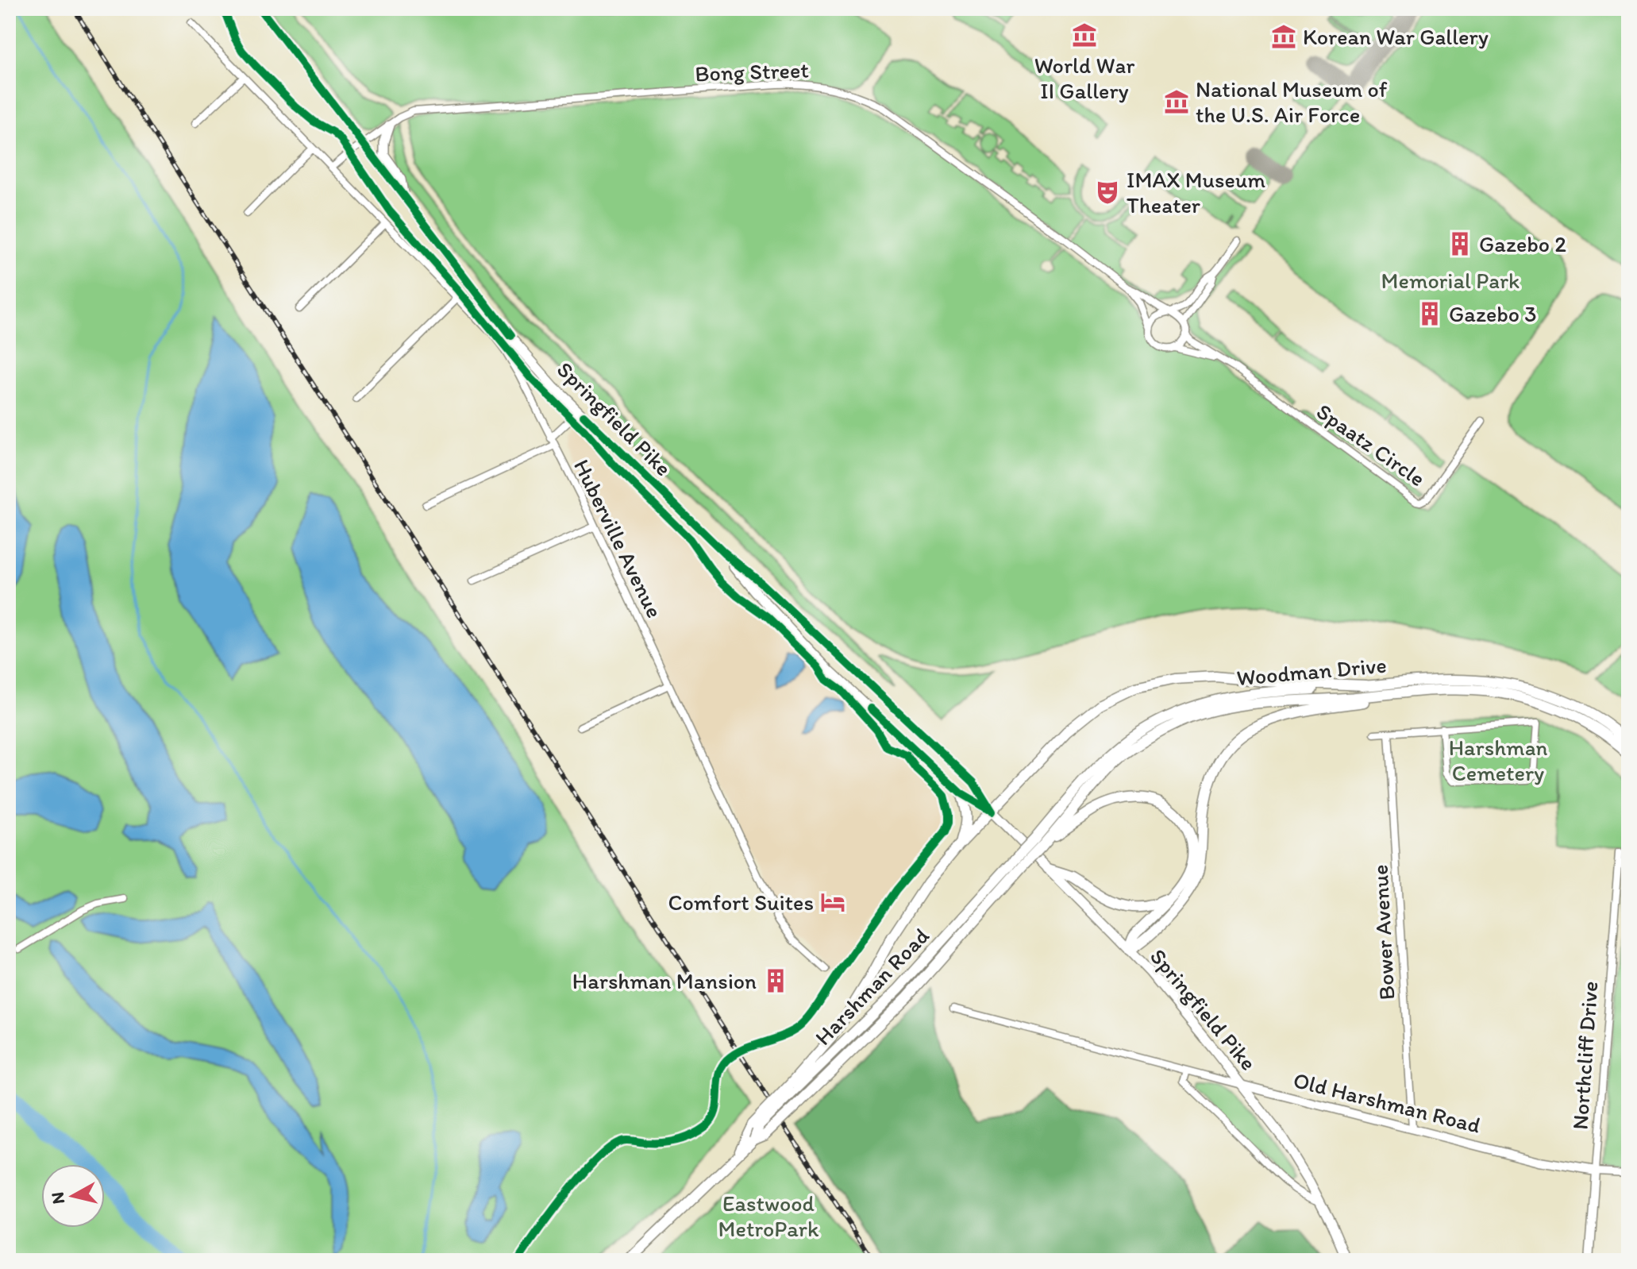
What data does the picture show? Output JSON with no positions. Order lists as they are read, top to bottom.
{
  "streets": {
    "main road": ["Springfield Pike", "Woodman Drive", "Harshman Road"],
    "street": [
      "Bong Street",
      "Spaatz Circle",
      "Huberville Avenue",
      "Bower Avenue",
      "Northcliff Drive",
      "Old Harshman Road"
    ]
  },
  "crossings": [
    ["Bong Street", "Springfield Pike"],
    ["Bong Street", "Huberville Avenue"],
    ["Springfield Pike", "Old Harshman Road"],
    ["Bower Avenue", "Old Harshman Road"],
    ["Northcliff Drive", "Old Harshman Road"]
  ],
  "parks": ["Memorial Park", "Harshman Cemetery", "Eastwood MetroPark"],
  "places": {
    "museum": ["World War II Gallery", "Korean War Gallery", "National Museum of the U.S. Air Force"],
    "theatre": ["IMAX Museum Theater"],
    "building": ["Gazebo 2", "Gazebo 3", "Harshman Mansion"],
    "hotel": ["Comfort Suites"]
  },
  "north": "left"
}
